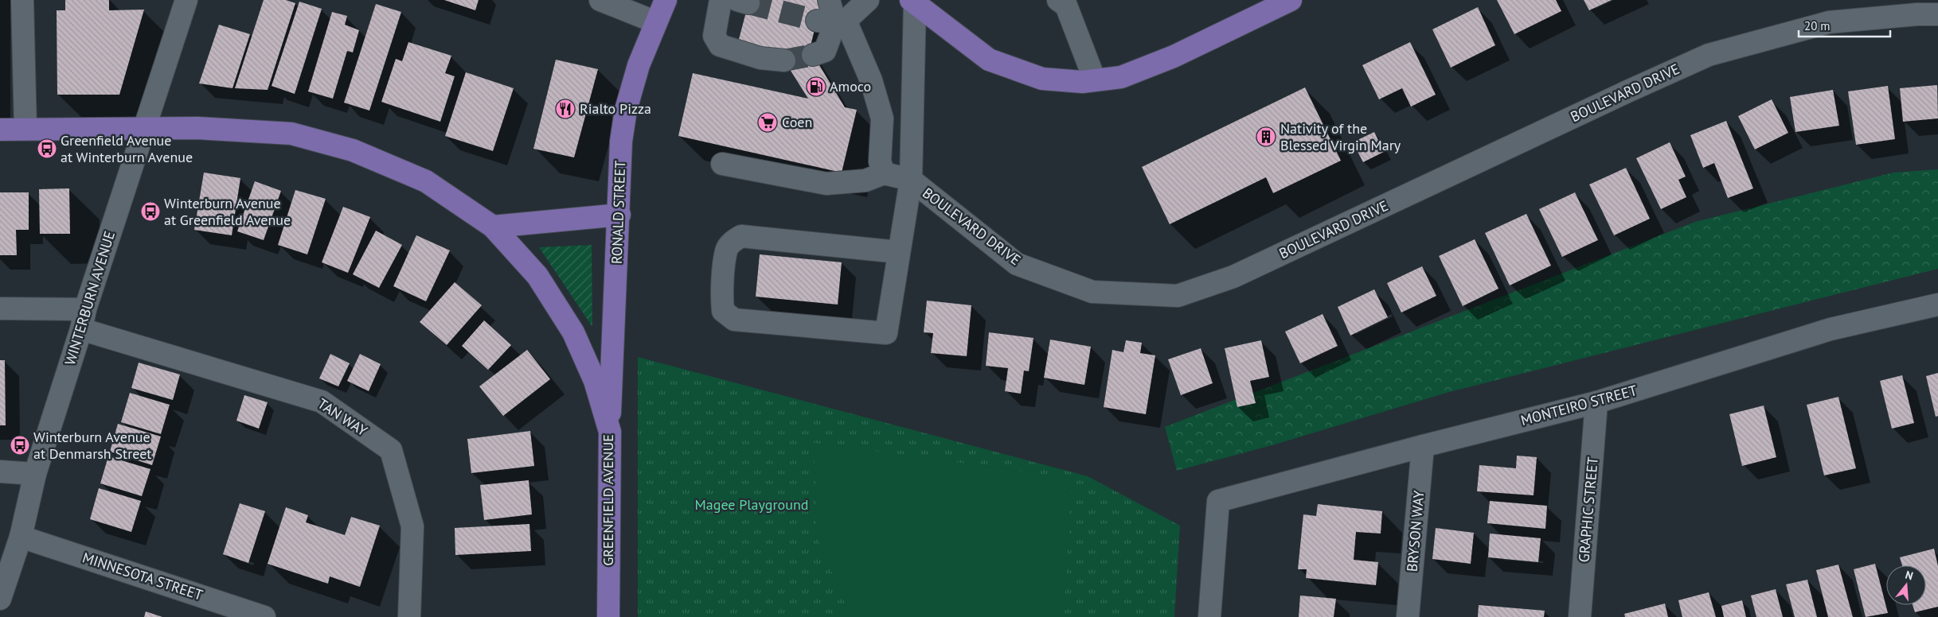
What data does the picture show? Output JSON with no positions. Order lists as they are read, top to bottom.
{
  "streets": {
    "main road": ["RONALD STREET", "GREENFIELD AVENUE"],
    "street": [
      "BOULEVARD DRIVE",
      "WINTERBURN AVENUE",
      "MONTEIRO STREET",
      "TAN WAY",
      "GRAPHIC STREET",
      "BRYSON WAY",
      "MINNESOTA STREET"
    ]
  },
  "crossings": [
    ["RONALD STREET", "GREENFIELD AVENUE"],
    ["WINTERBURN AVENUE", "TAN WAY"],
    ["WINTERBURN AVENUE", "GREENFIELD AVENUE"],
    ["WINTERBURN AVENUE", "MINNESOTA STREET"],
    ["MONTEIRO STREET", "GRAPHIC STREET"],
    ["MONTEIRO STREET", "BRYSON WAY"]
  ],
  "parks": ["Magee Playground"],
  "places": {
    "fuel station": ["Amoco"],
    "restaurant": ["Rialto Pizza"],
    "supermarket": ["Coen"],
    "building": ["Nativity of the Blessed Virgin Mary"],
    "bus stop": ["Greenfield Avenue at Winterburn Avenue", "Winterburn Avenue at Greenfield Avenue", "Winterburn Avenue at Denmarsh Street"]
  },
  "scale_bar": "20 m",
  "north": "top"
}
